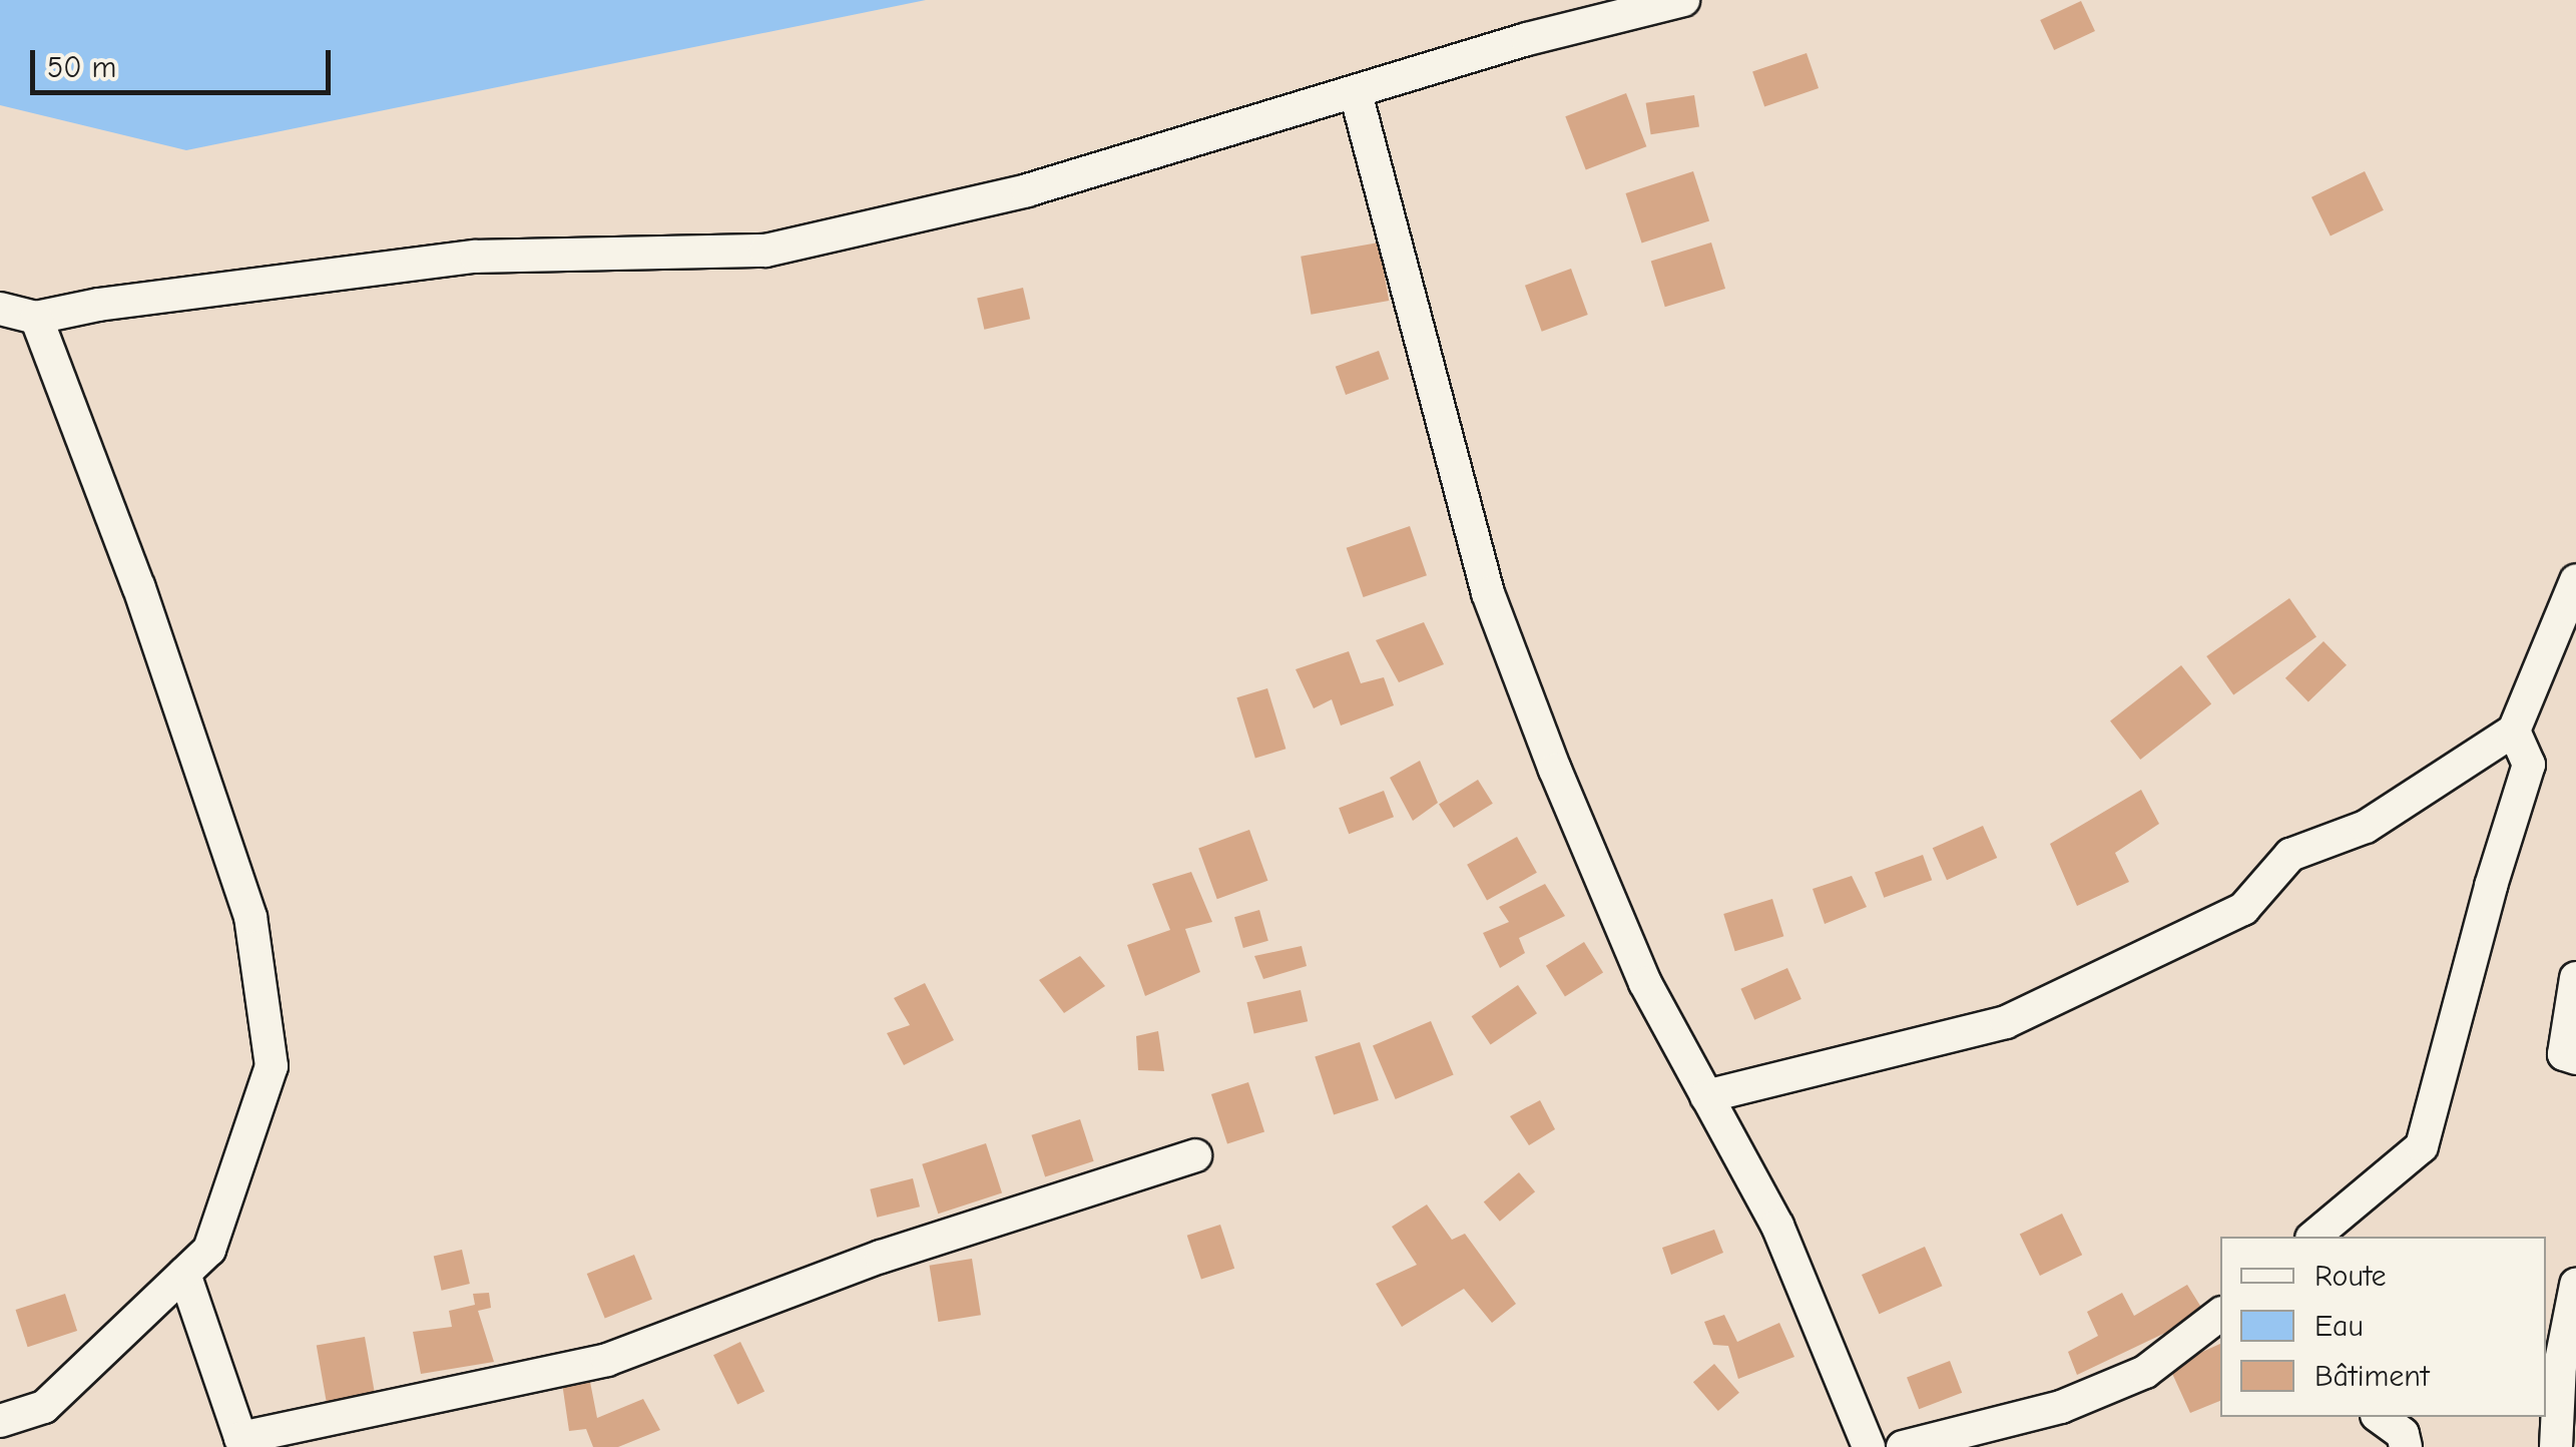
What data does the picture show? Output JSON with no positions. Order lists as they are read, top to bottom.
{
  "legend": ["Route", "Eau", "Bâtiment"],
  "scale_bar": "50 m"
}
